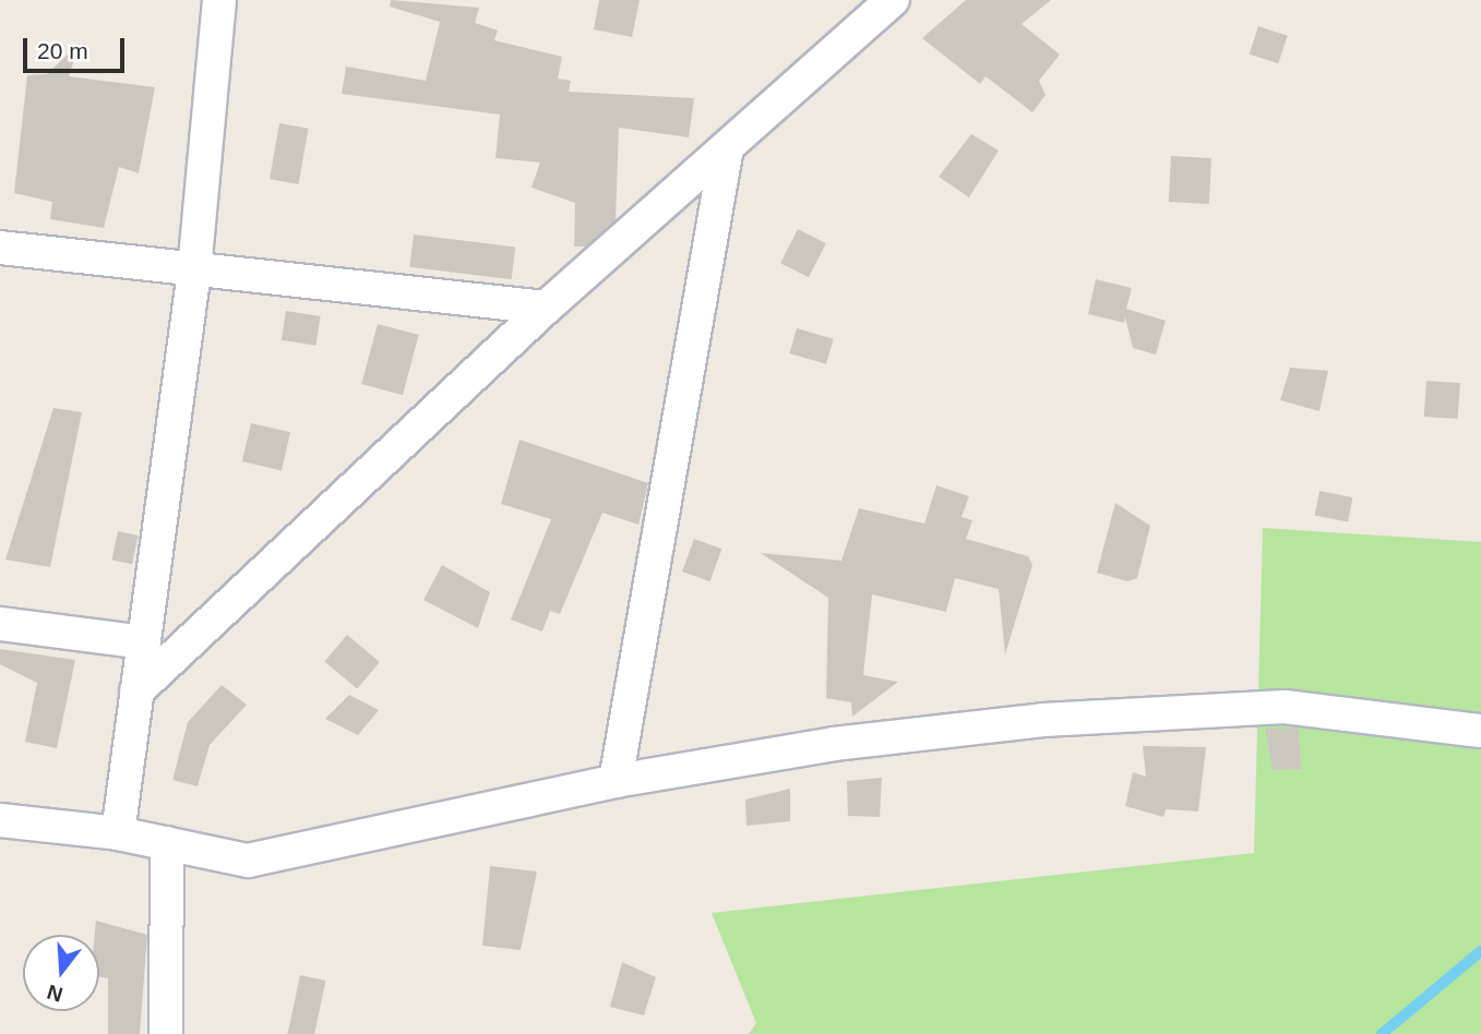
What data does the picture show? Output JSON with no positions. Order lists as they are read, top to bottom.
{
  "scale_bar": "20 m",
  "north": "bottom"
}
